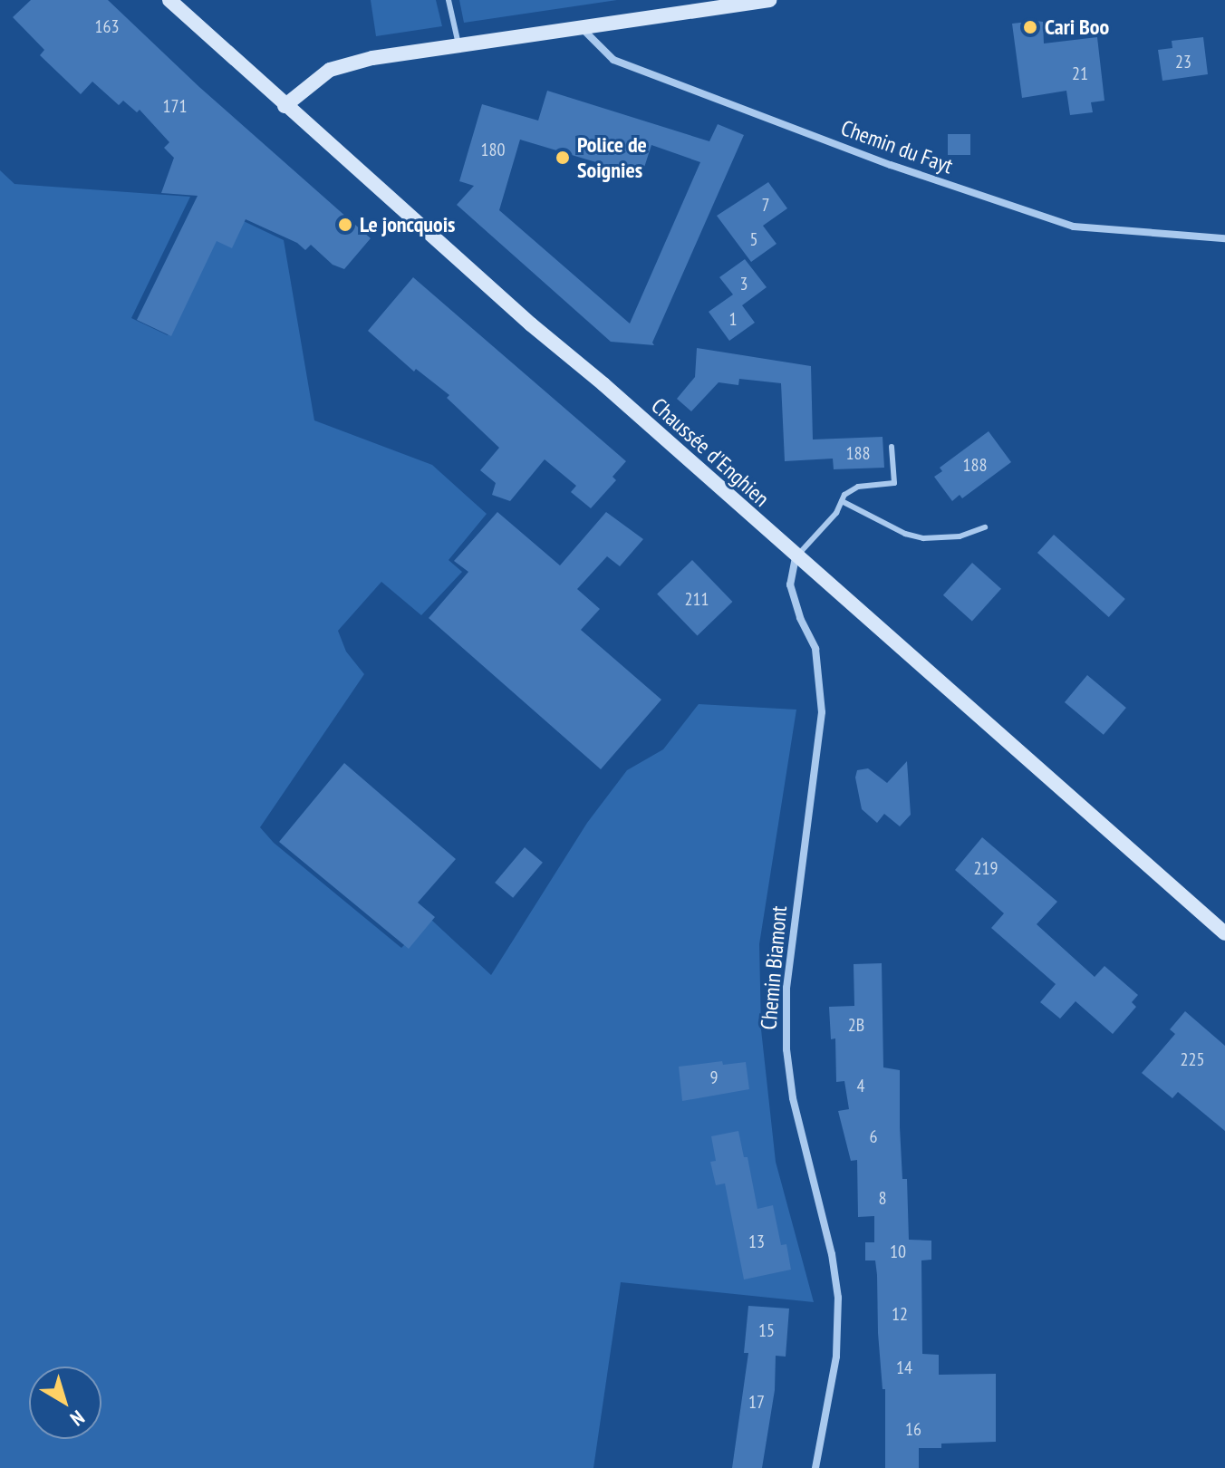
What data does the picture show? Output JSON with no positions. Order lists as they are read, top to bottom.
{
  "streets": {
    "main road": ["Chaussée d'Enghien"],
    "street": ["Chemin du Fayt", "Chemin Biamont"]
  },
  "crossings": [
    ["Chaussée d'Enghien", "Chemin Biamont"]
  ],
  "places": ["Cari Boo", "Police de Soignies", "Le joncquois"],
  "house_numbers": [
    "163",
    "23",
    "21",
    "171",
    "180",
    "7",
    "5",
    "3",
    "1",
    "188",
    "188",
    "211",
    "219",
    "2B",
    "225",
    "9",
    "4",
    "6",
    "8",
    "13",
    "10",
    "12",
    "15",
    "14",
    "17",
    "16"
  ],
  "north": "bottom right"
}
